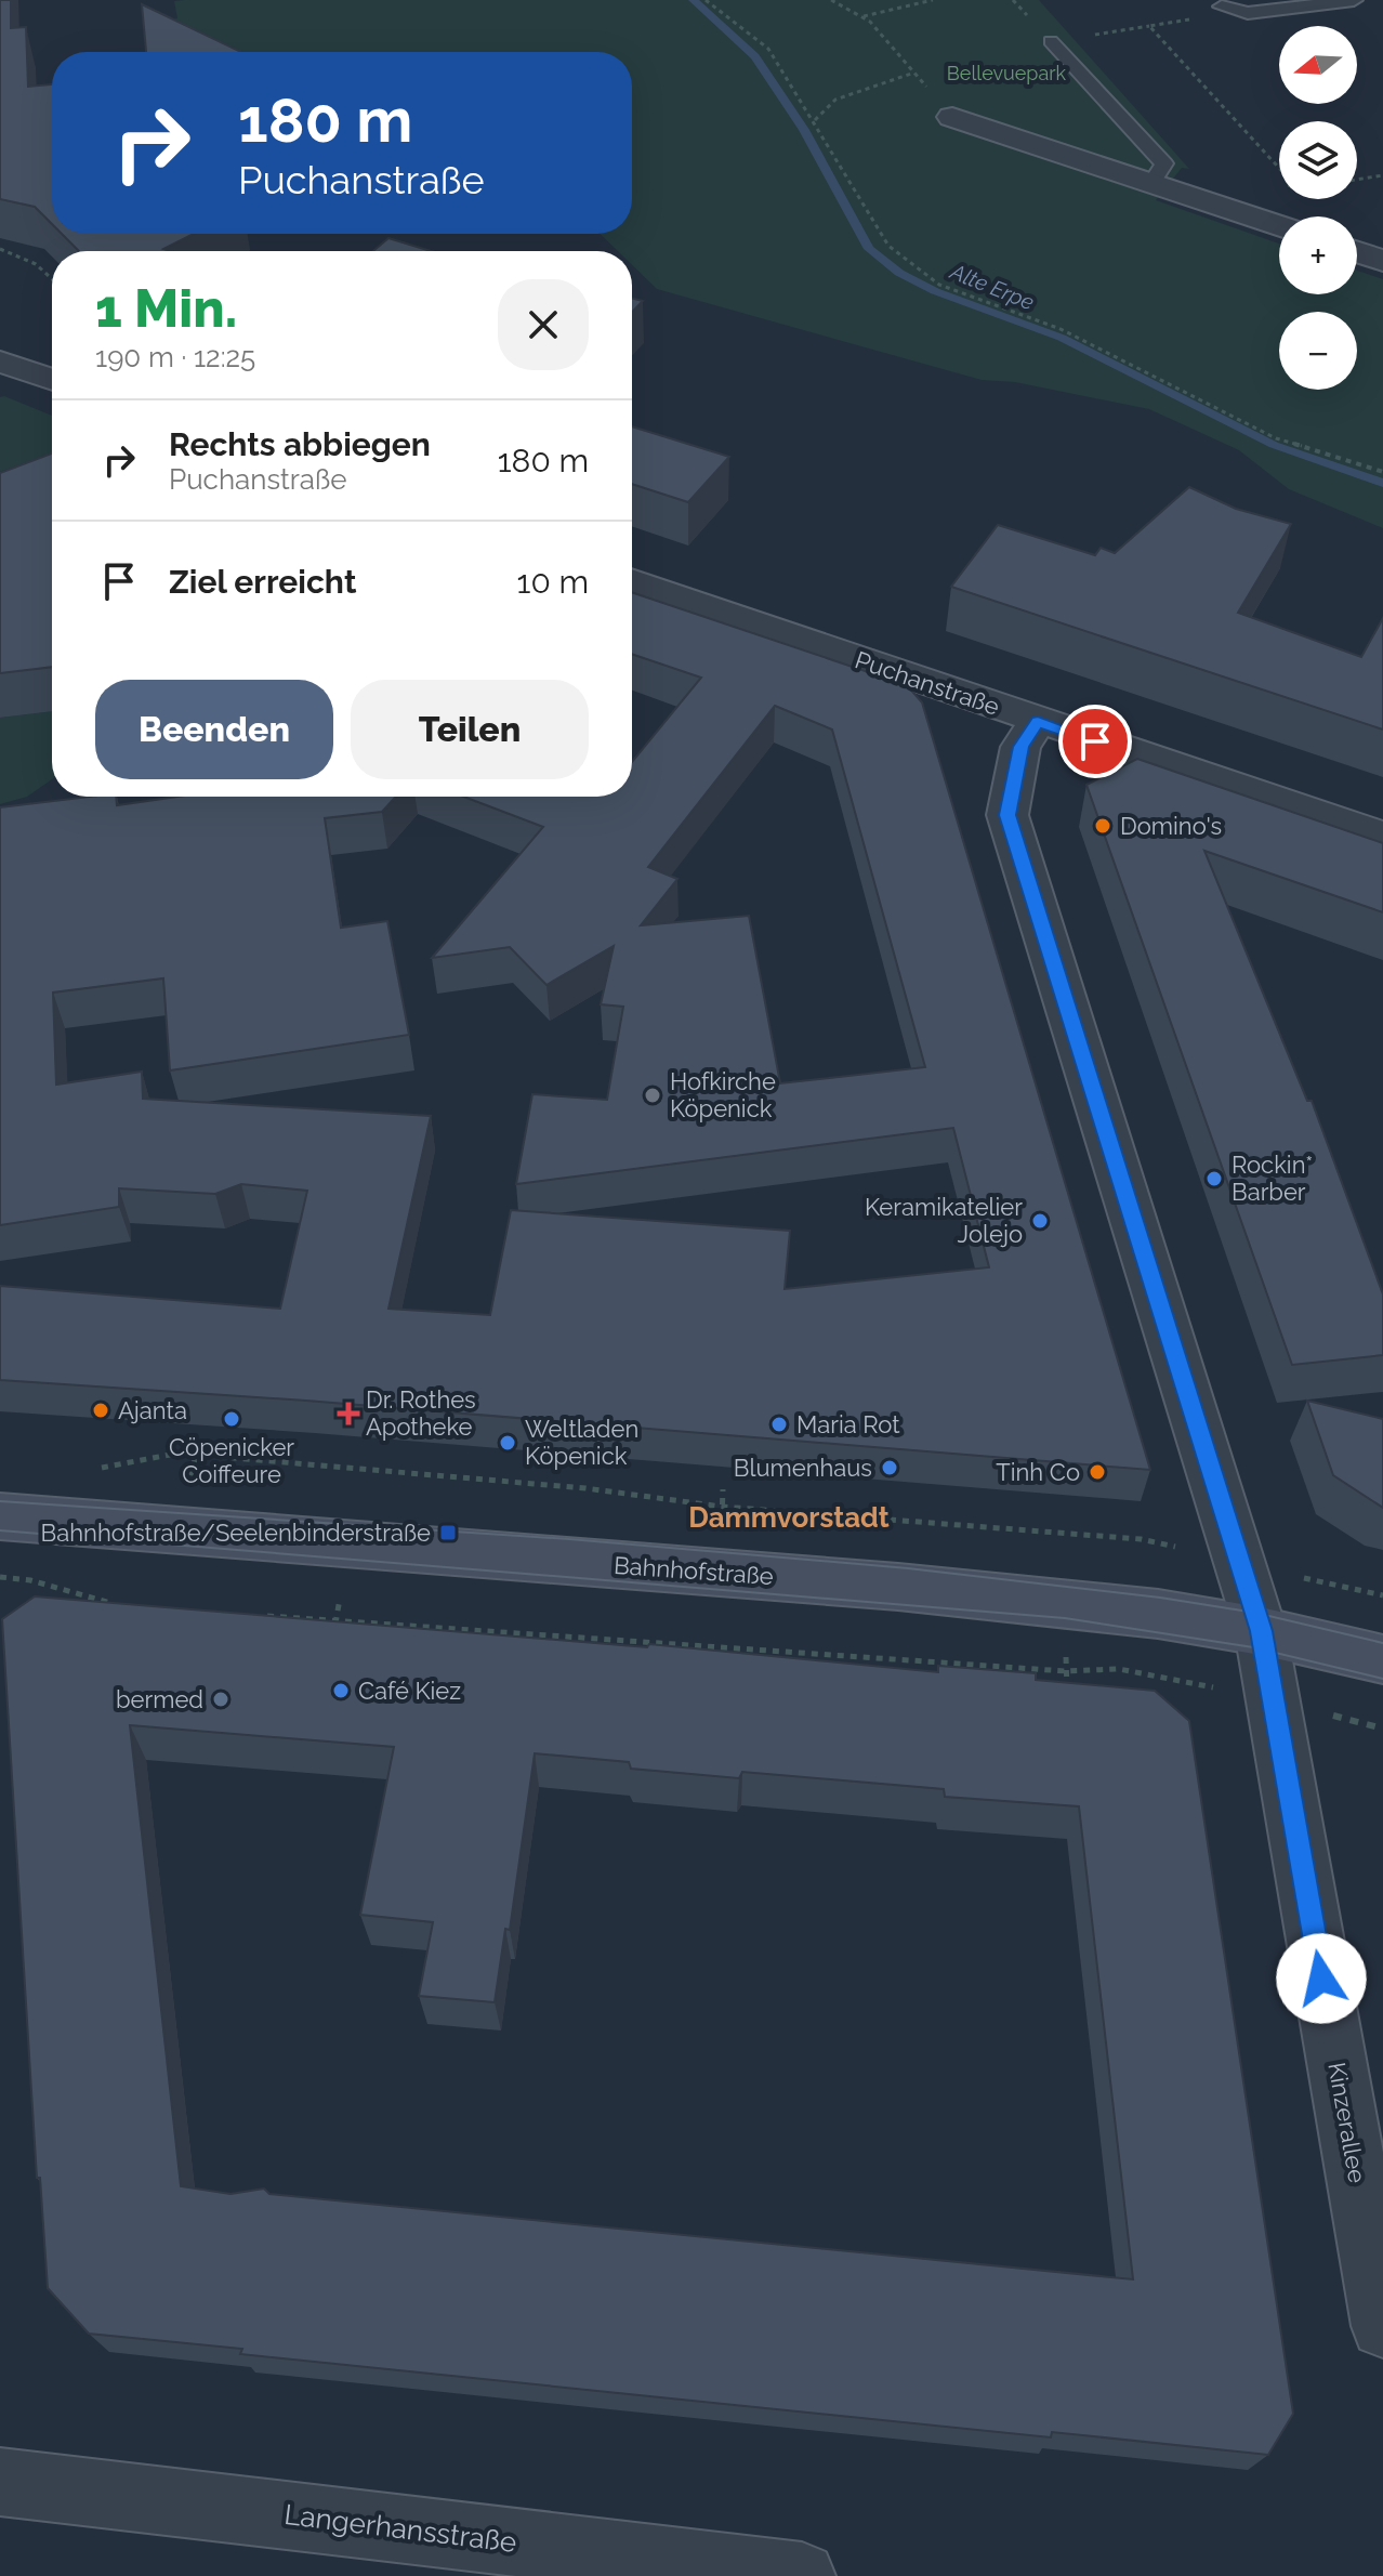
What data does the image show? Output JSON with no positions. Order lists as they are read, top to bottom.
{
  "streets": {
    "main road": ["Bahnhofstraße"],
    "street": ["Puchanstraße", "Kinzerallee", "Langerhansstraße"]
  },
  "crossings": [
    ["Puchanstraße", "Kinzerallee"],
    ["Bahnhofstraße", "Kinzerallee"]
  ],
  "districts": ["Dammvorstadt"],
  "water": ["Alte Erpe"],
  "parks": ["Bellevuepark"],
  "places": {
    "other": [
      "Domino's",
      "Hofkirche Köpenick",
      "Rockin* Barber",
      "Keramikatelier Jolejo",
      "Ajanta",
      "Cöpenicker Coiffeure",
      "Maria Rot",
      "Weltladen Köpenick",
      "Blumenhaus",
      "Tinh Co",
      "Café Kiez",
      "bermed"
    ],
    "health": ["Dr. Rothes Apotheke"],
    "transit": ["Bahnhofstraße/Seelenbinderstraße"]
  },
  "north": "left",
  "page": {
    "map_buttons": ["+", "−"],
    "turn": ["180 m", "Puchanstraße"],
    "heading": ["1 Min.", "190 m · 12:25"],
    "list": [
      {
        "name": "Rechts abbiegen",
        "note": "Puchanstraße",
        "value": "180 m"
      },
      {
        "name": "Ziel erreicht",
        "value": "10 m"
      }
    ],
    "buttons": ["Beenden", "Teilen"]
  }
}
